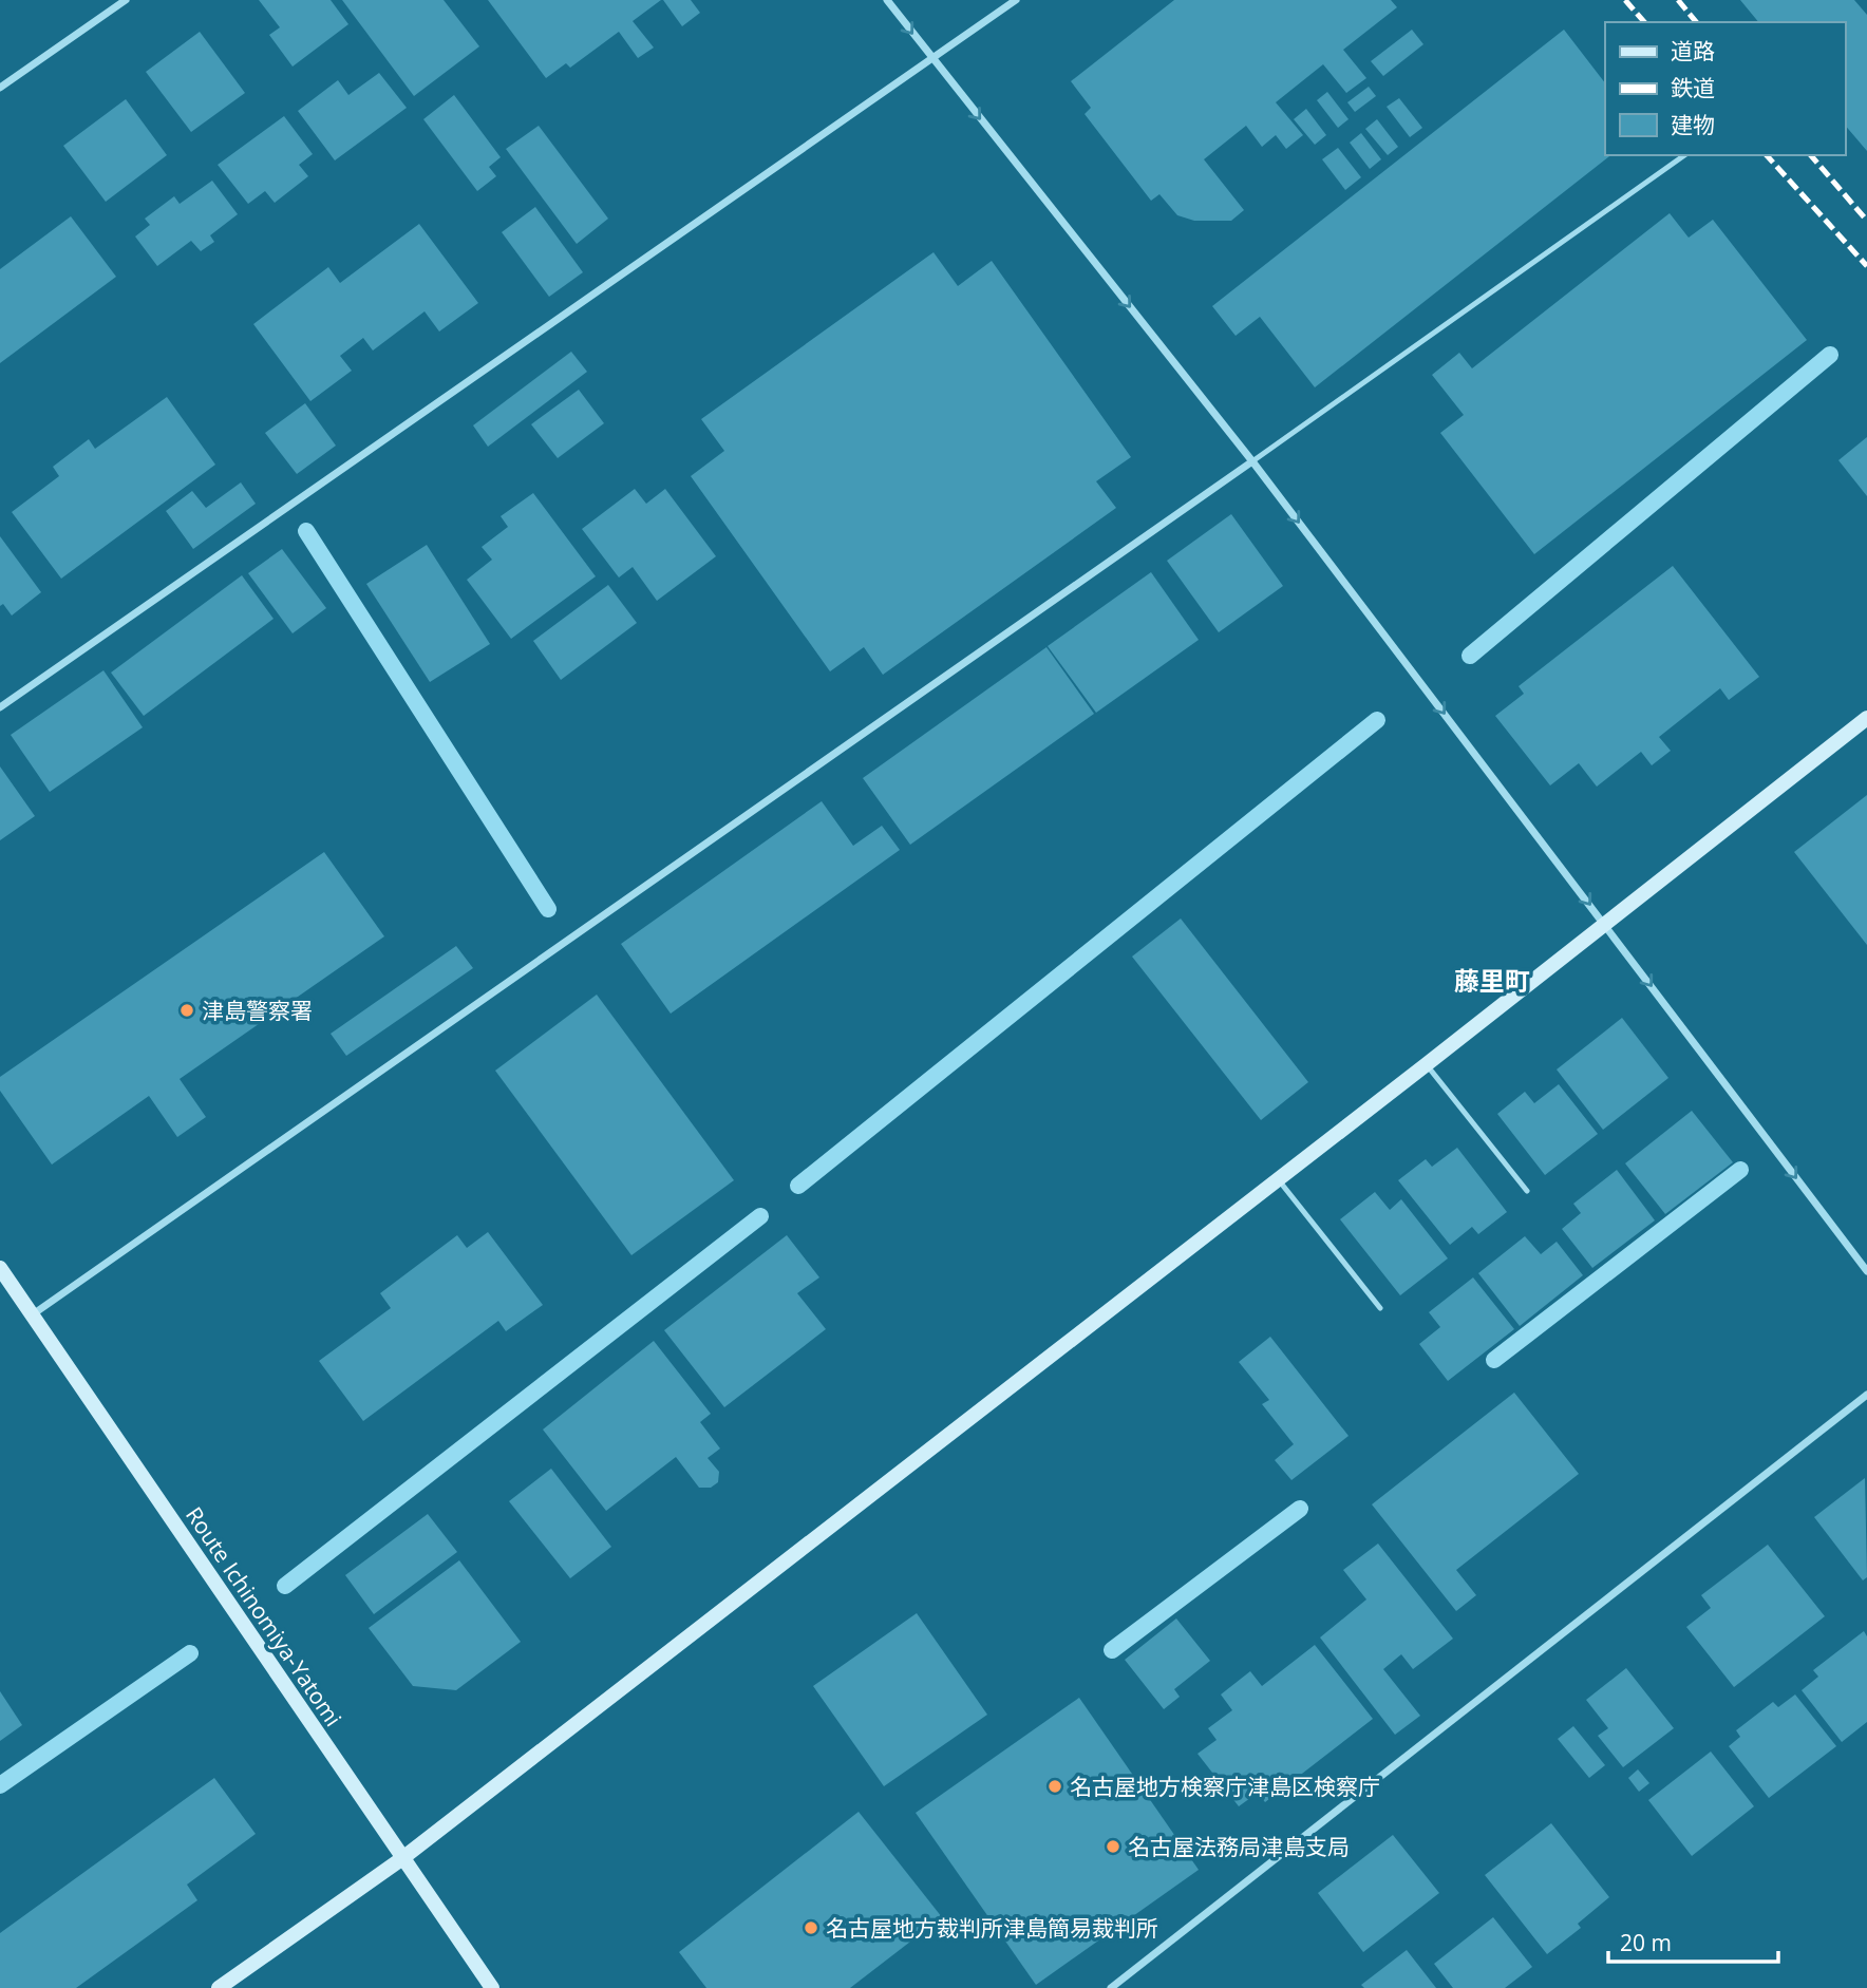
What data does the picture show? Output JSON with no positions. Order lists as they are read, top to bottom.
{
  "streets": {
    "street": ["Route Ichinomiya-Yatomi"]
  },
  "districts": ["藤里町"],
  "places": [
    "津島警察署",
    "名古屋地方検察庁津島区検察庁",
    "名古屋法務局津島支局",
    "名古屋地方裁判所津島簡易裁判所"
  ],
  "legend": ["道路", "鉄道", "建物"],
  "scale_bar": "20 m"
}
